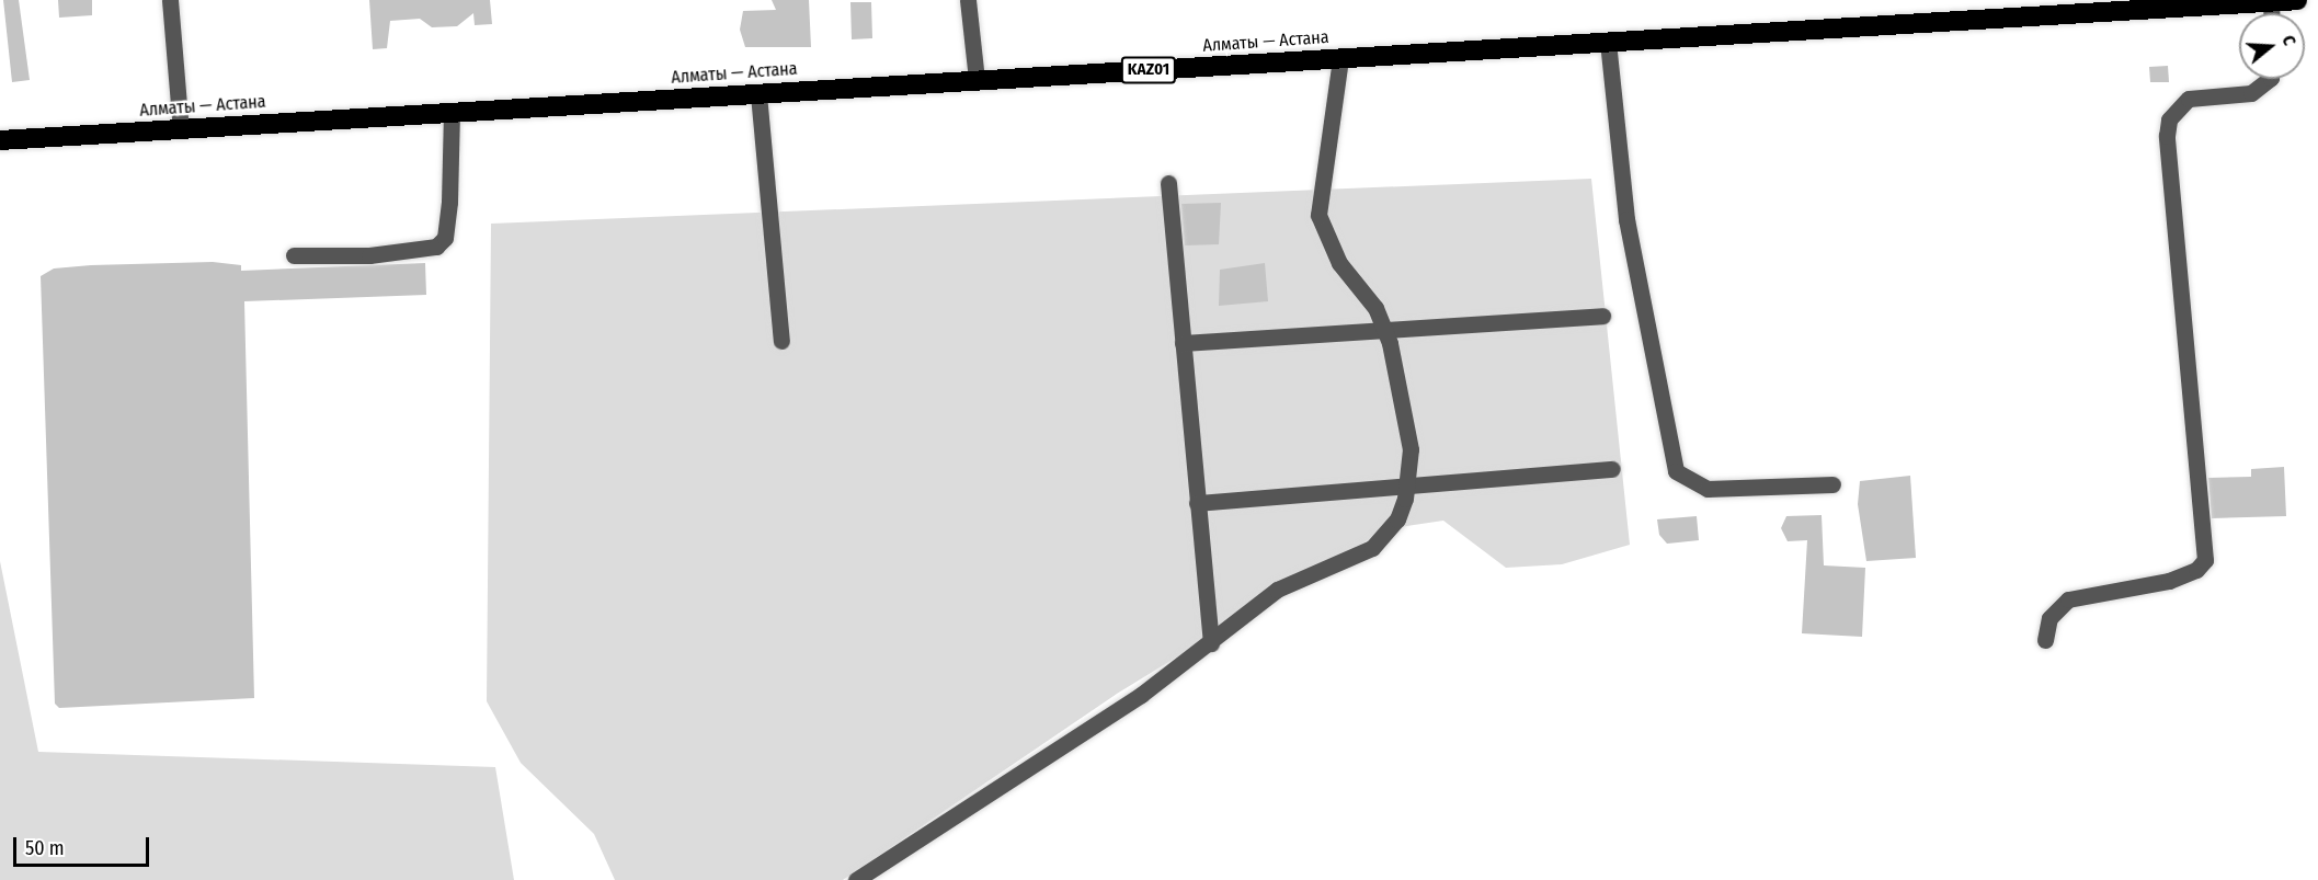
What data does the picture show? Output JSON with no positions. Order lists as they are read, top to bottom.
{
  "streets": {
    "highway": ["Алматы — Астана", "KАZ01"]
  },
  "scale_bar": "50 m",
  "north": "right"
}
